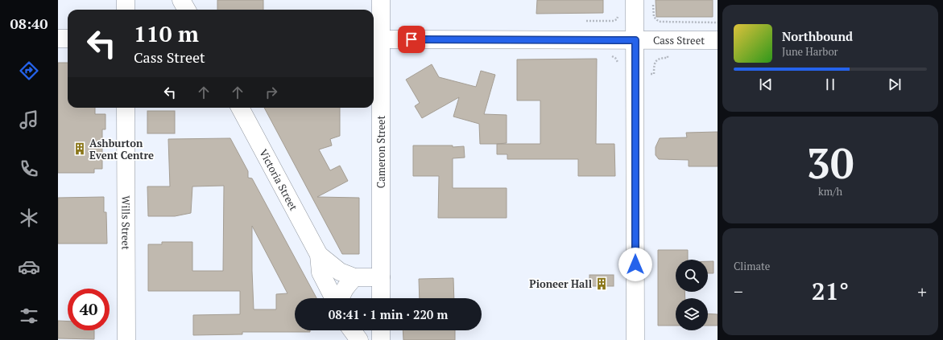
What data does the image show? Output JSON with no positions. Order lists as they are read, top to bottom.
{
  "streets": {
    "street": [
      "Cass Street",
      "Cameron Street",
      "Victoria Street",
      "Wills Street"
    ]
  },
  "crossings": [
    ["Cass Street", "Cameron Street"],
    ["Cameron Street", "Victoria Street"]
  ],
  "places": {
    "building": ["Ashburton Event Centre", "Pioneer Hall"]
  },
  "page": {
    "tabs": "08:40",
    "turn": ["110 m", "Cass Street"],
    "song": ["Northbound", "June Harbor"],
    "tile": [
      ["30", "km/h"],
      "Climate"
    ],
    "heat": ["−", "21°", "+"],
    "limit": "40",
    "trip": "08:41 · 1 min · 220 m"
  }
}
